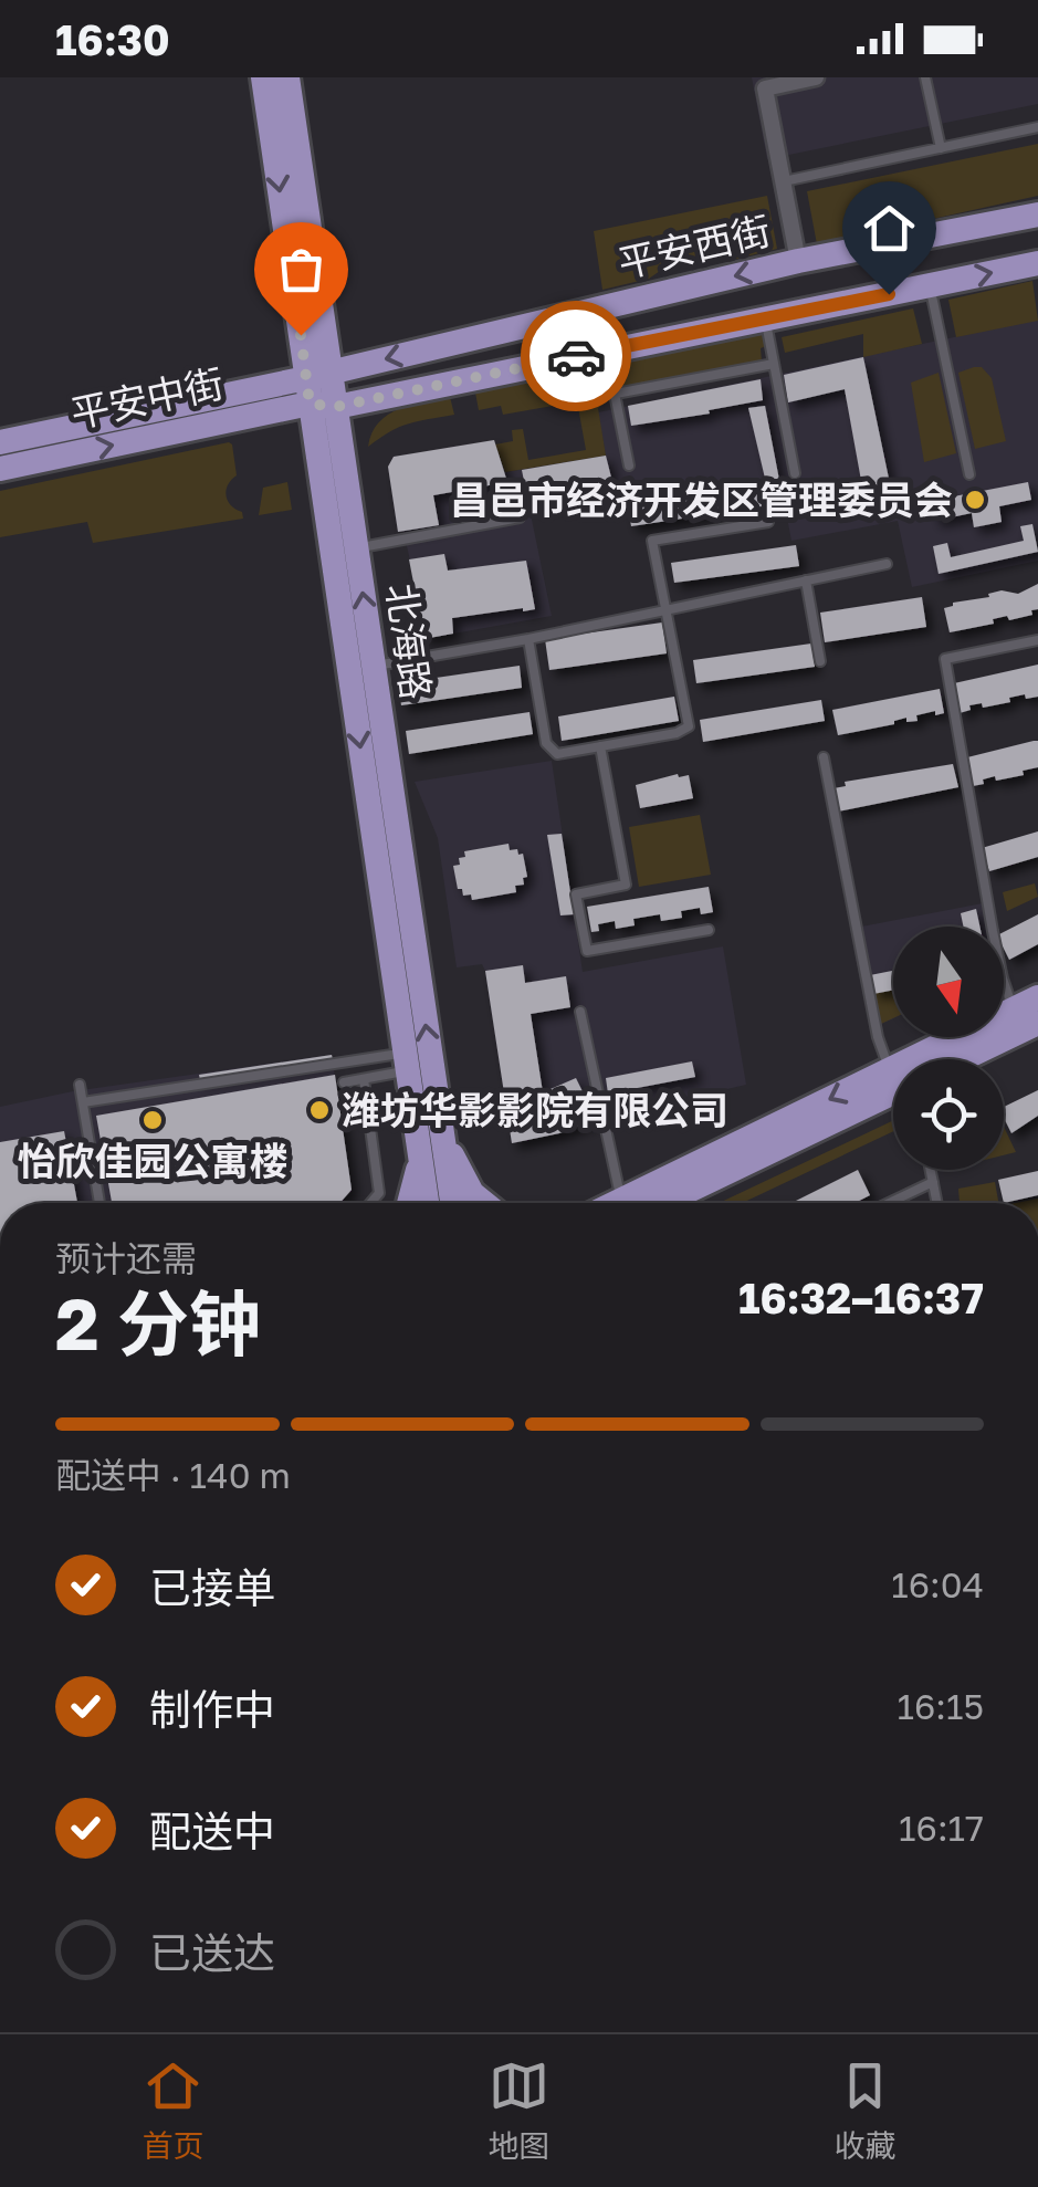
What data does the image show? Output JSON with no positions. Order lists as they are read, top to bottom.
{
  "streets": {
    "main road": ["平安西街", "平安中街", "北海路"]
  },
  "crossings": [
    ["平安西街", "平安中街"],
    ["平安西街", "北海路"],
    ["平安中街", "北海路"]
  ],
  "places": ["昌邑市经济开发区管理委员会", "潍坊华影影院有限公司", "怡欣佳园公寓楼"],
  "north": "bottom",
  "page": {
    "status": "16:30",
    "heading": ["2 分钟", "预计还需", "16:32–16:37"],
    "bar": "配送中 · 140 m",
    "list": [
      ["已接单", "16:04"],
      ["制作中", "16:15"],
      ["配送中", "16:17"],
      "已送达"
    ],
    "tabs": ["首页", "地图", "收藏"]
  }
}
